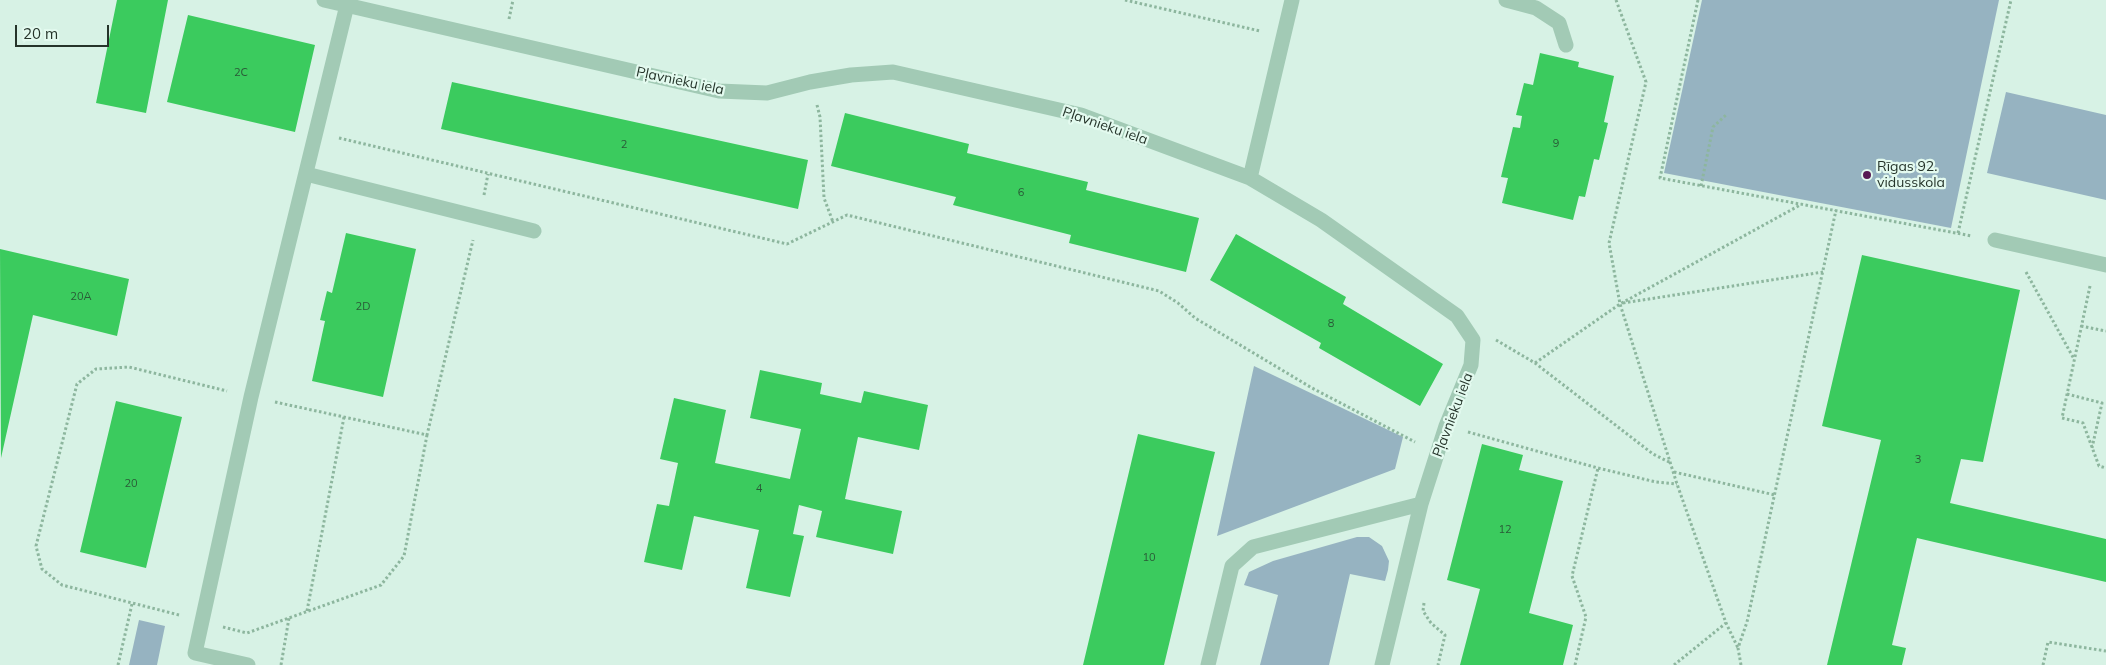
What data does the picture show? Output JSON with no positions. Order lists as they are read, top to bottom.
{
  "streets": {
    "street": ["Pļavnieku iela"]
  },
  "places": ["Rīgas 92. vidusskola"],
  "house_numbers": [
    "2C",
    "9",
    "2",
    "6",
    "20A",
    "2D",
    "8",
    "3",
    "20",
    "4",
    "12",
    "10"
  ],
  "scale_bar": "20 m"
}
